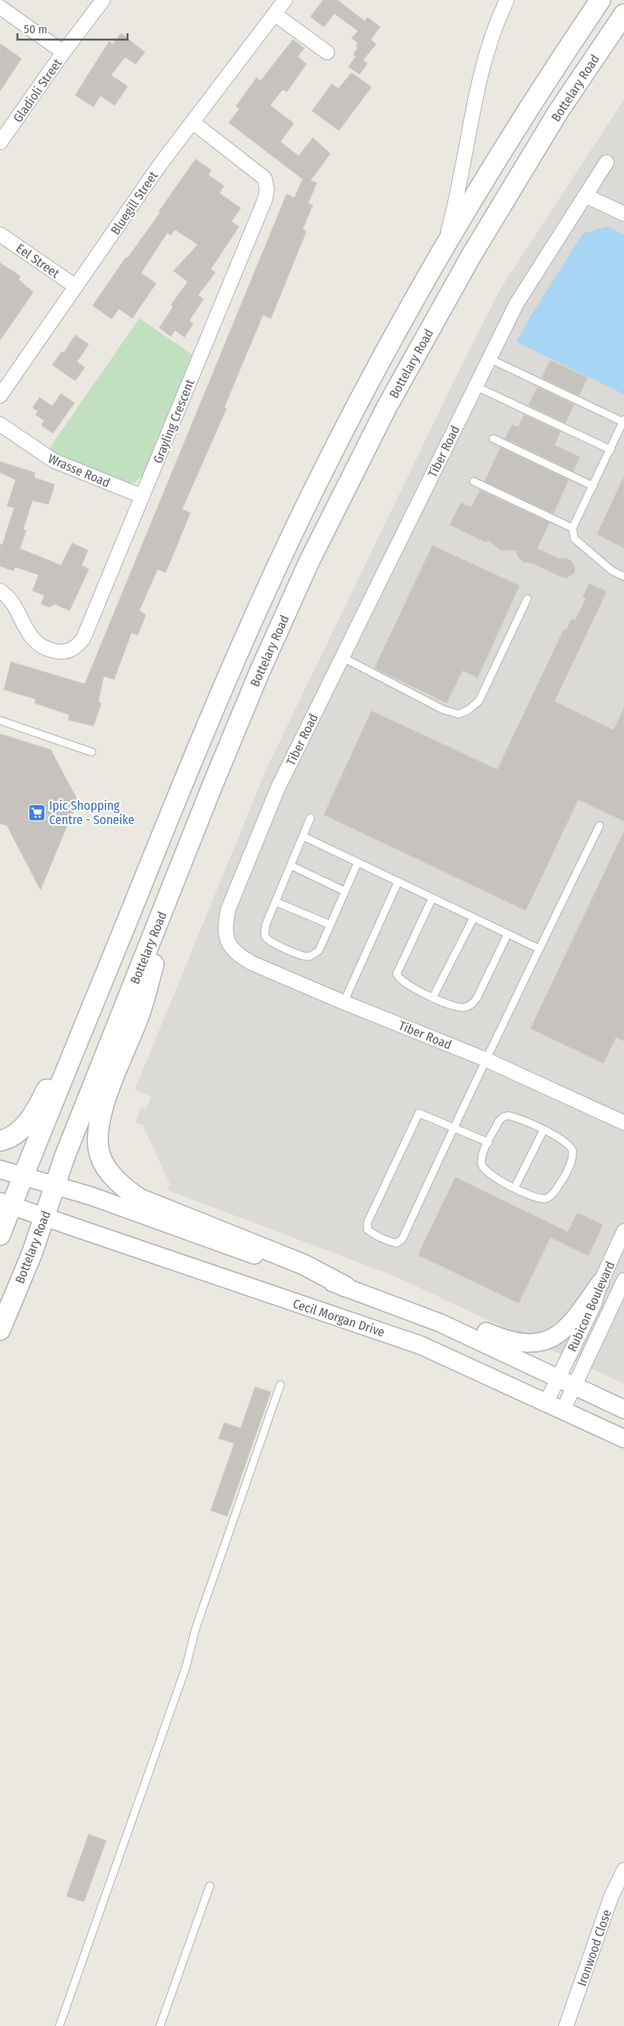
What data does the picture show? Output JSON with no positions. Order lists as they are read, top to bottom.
{
  "streets": {
    "main road": ["Bottelary Road"],
    "street": [
      "Gladioli Street",
      "Bluegill Street",
      "Eel Street",
      "Grayling Crescent",
      "Tiber Road",
      "Wrasse Road",
      "Rubicon Boulevard",
      "Cecil Morgan Drive",
      "Ironwood Close"
    ]
  },
  "crossings": [
    ["Bottelary Road", "Cecil Morgan Drive"],
    ["Bluegill Street", "Eel Street"],
    ["Bluegill Street", "Grayling Crescent"],
    ["Grayling Crescent", "Wrasse Road"],
    ["Rubicon Boulevard", "Cecil Morgan Drive"]
  ],
  "places": {
    "supermarket": ["Ipic Shopping Centre - Soneike"]
  },
  "scale_bar": "50 m"
}
